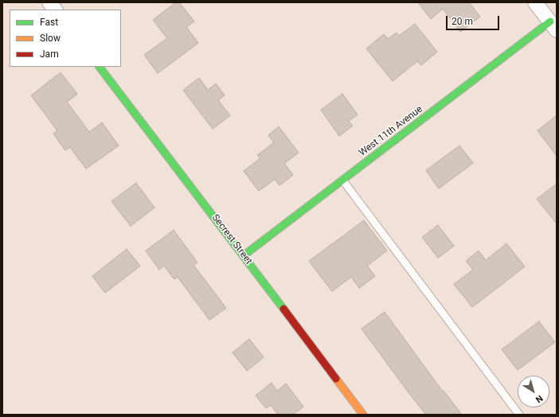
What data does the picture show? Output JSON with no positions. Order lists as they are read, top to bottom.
{
  "streets": {
    "street": ["West 11th Avenue", "Secrest Street"]
  },
  "crossings": [
    ["West 11th Avenue", "Secrest Street"]
  ],
  "legend": ["Fast", "Slow", "Jam"],
  "scale_bar": "20 m",
  "north": "bottom right"
}
